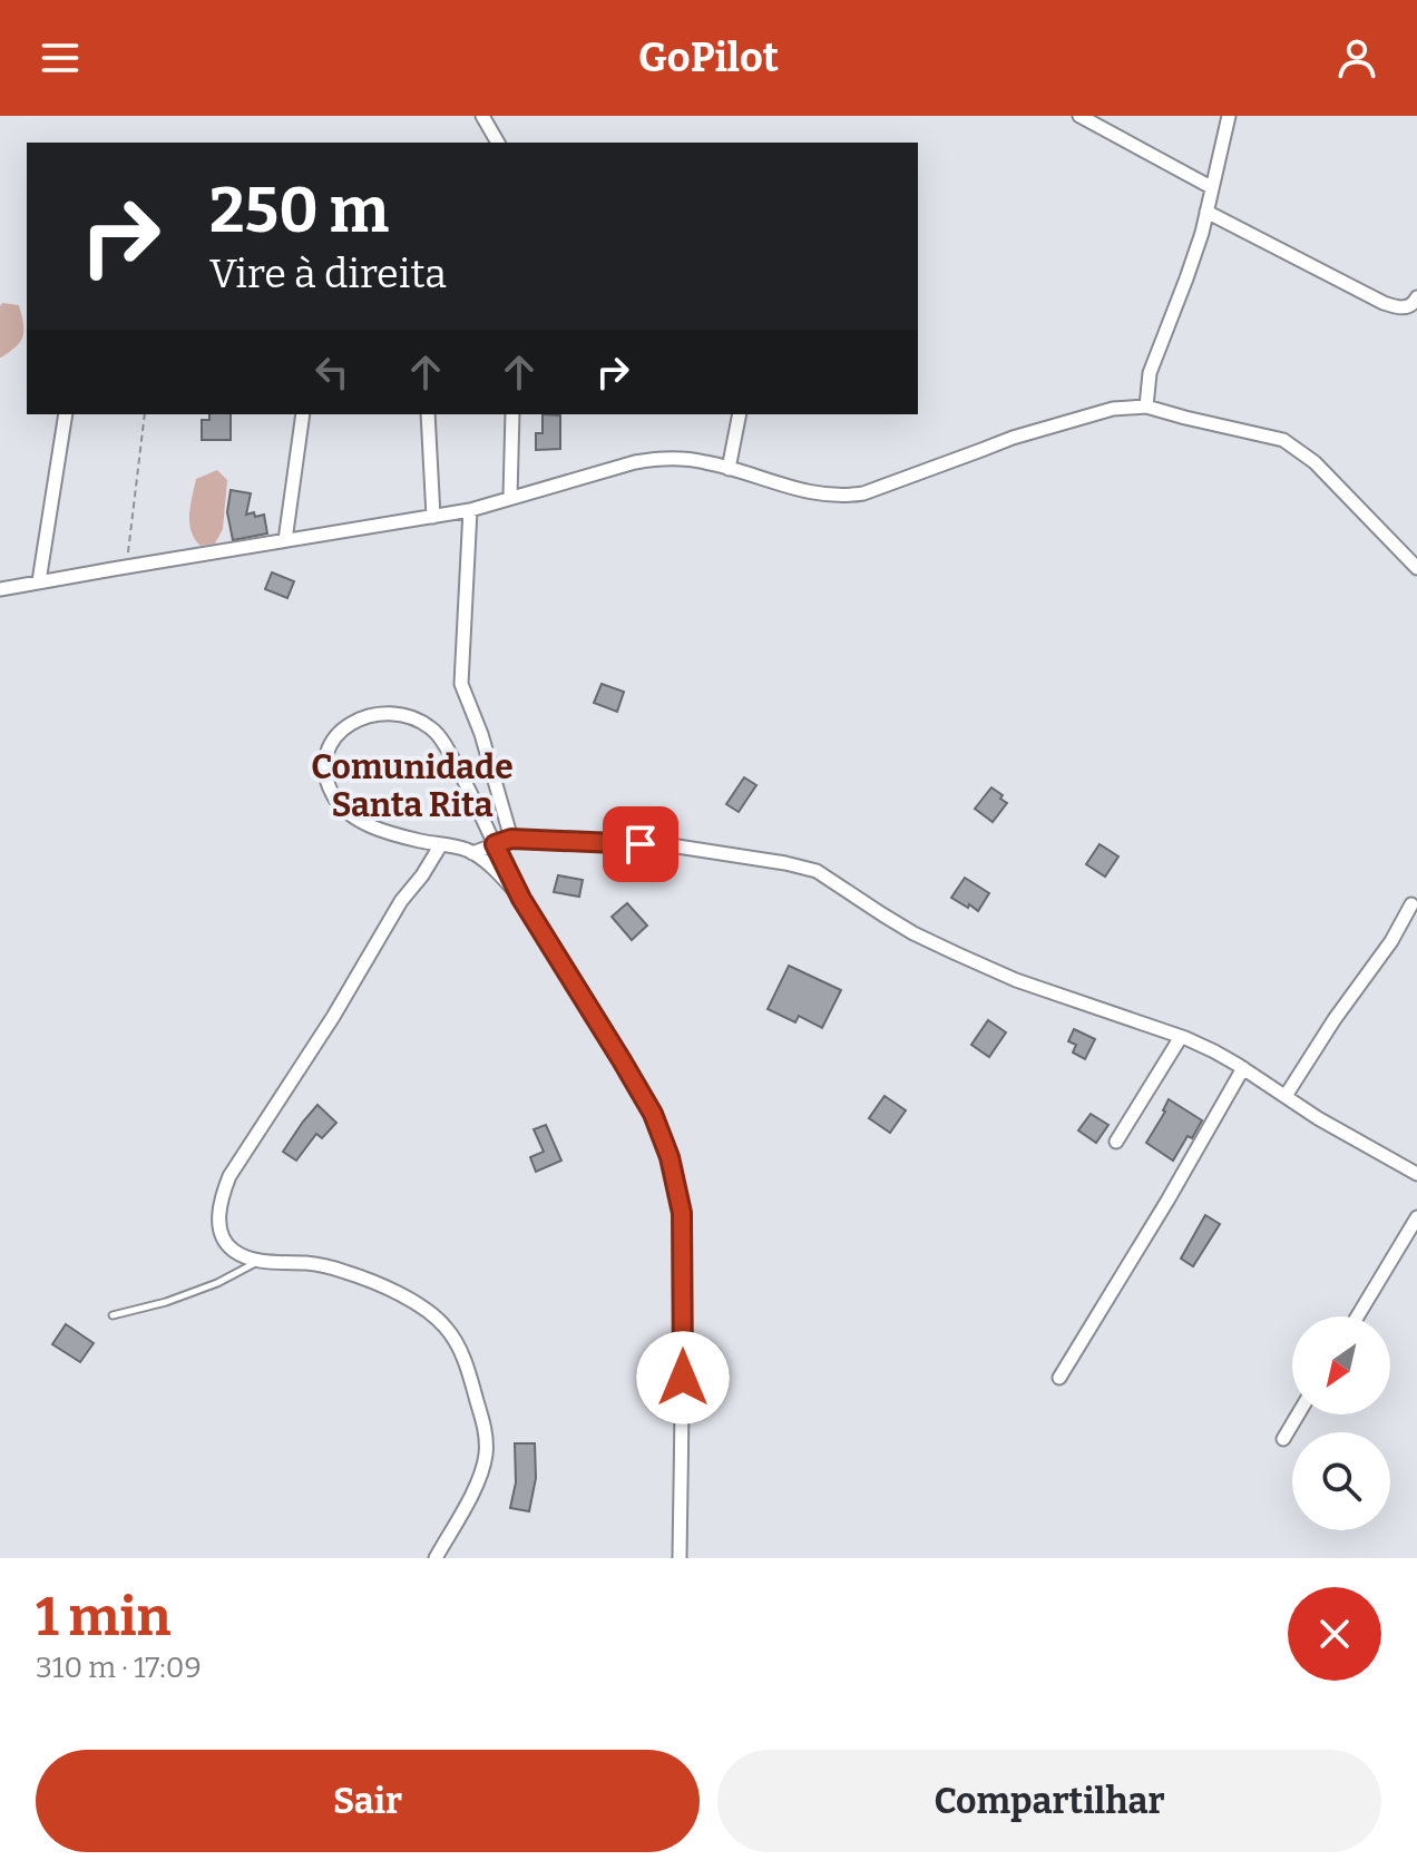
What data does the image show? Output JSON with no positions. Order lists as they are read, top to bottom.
{
  "districts": ["Comunidade Santa Rita"],
  "north": "bottom left",
  "page": {
    "header": "GoPilot",
    "turn": ["250 m", "Vire à direita"],
    "heading": ["1 min", "310 m · 17:09"],
    "buttons": ["Sair", "Compartilhar"]
  }
}
